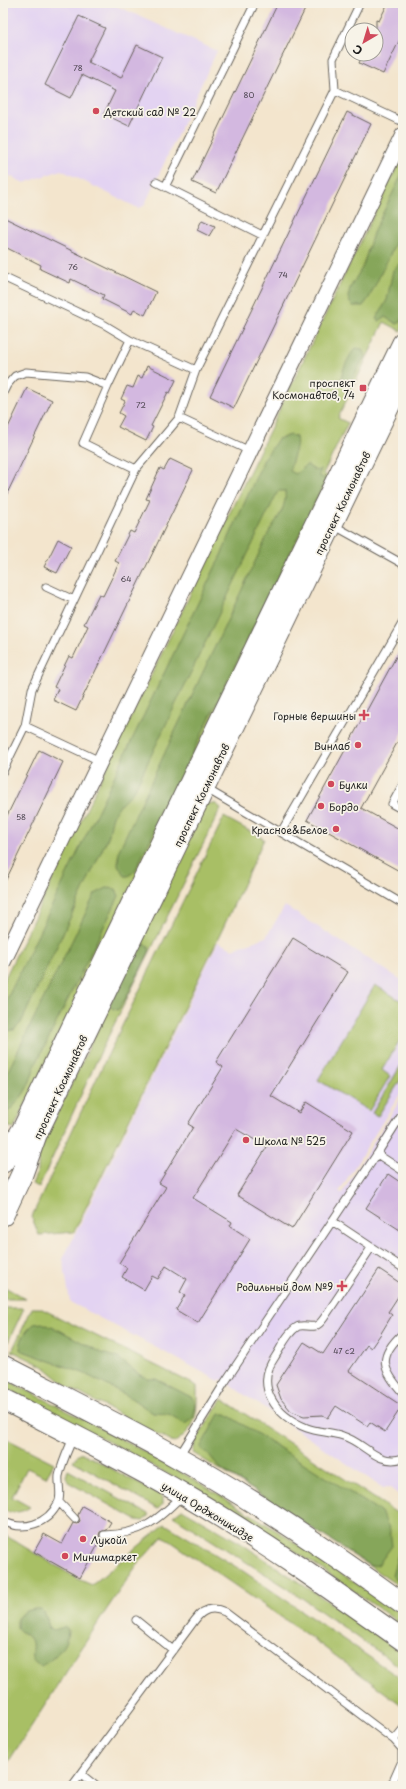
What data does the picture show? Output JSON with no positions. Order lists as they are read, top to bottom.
{
  "streets": {
    "street": ["проспект Космонавтов", "улица Орджоникидзе"]
  },
  "places": {
    "other": [
      "Детский сад № 22",
      "Винлаб",
      "Булки",
      "Бордо",
      "Красное&Белое",
      "Школа № 525",
      "Лукойл",
      "Минимаркет"
    ],
    "transit": ["проспект Космонавтов, 74"],
    "health": ["Горные вершины", "Родильный дом №9"]
  },
  "house_numbers": [
    "78",
    "80",
    "76",
    "74",
    "72",
    "64",
    "58",
    "47 с2"
  ],
  "north": "bottom left"
}
